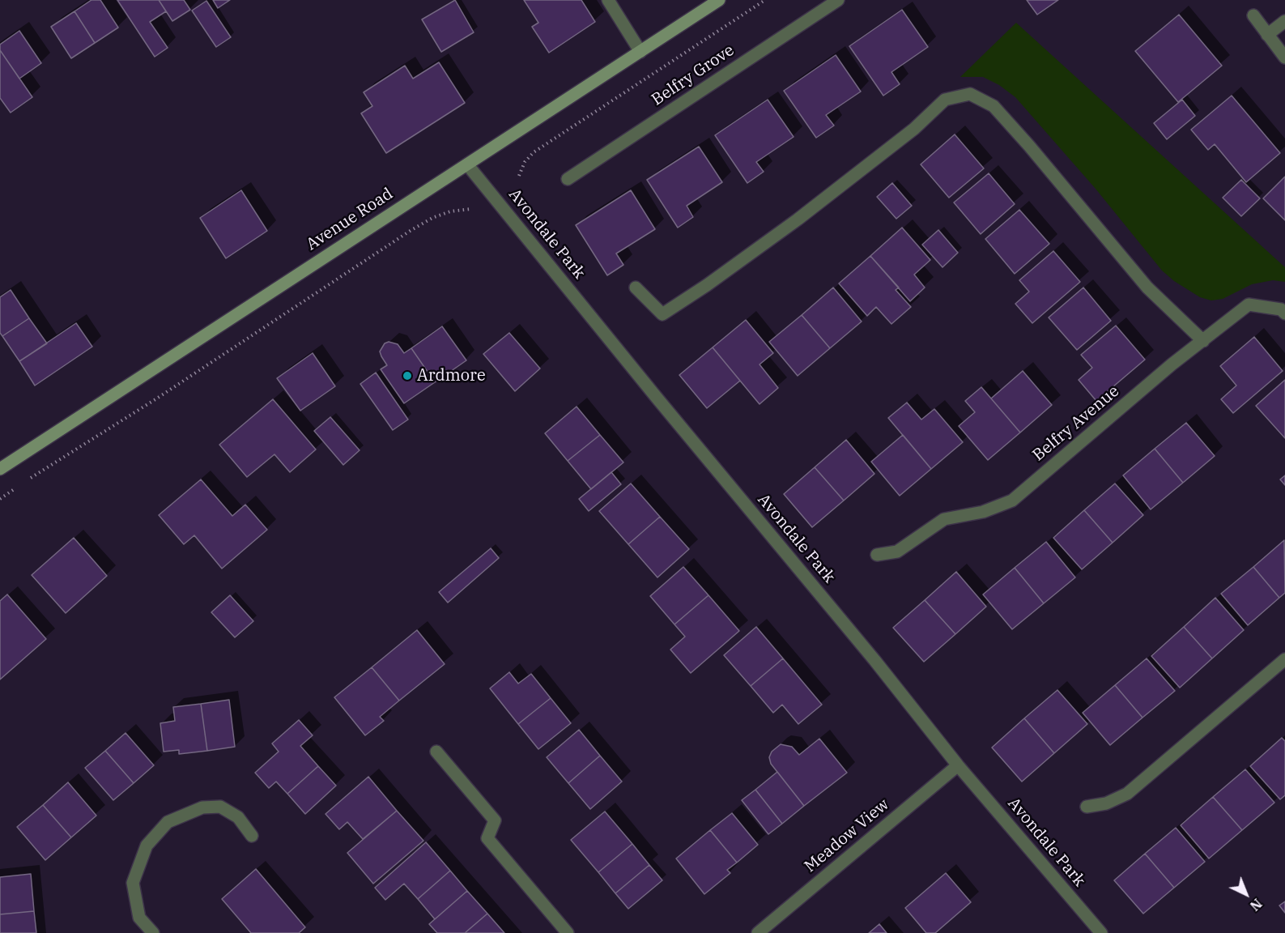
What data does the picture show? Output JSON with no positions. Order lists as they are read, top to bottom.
{
  "streets": {
    "main road": ["Avenue Road"],
    "street": [
      "Belfry Grove",
      "Avondale Park",
      "Belfry Avenue",
      "Meadow View"
    ]
  },
  "crossings": [
    ["Avenue Road", "Avondale Park"],
    ["Avondale Park", "Meadow View"]
  ],
  "places": ["Ardmore"],
  "north": "bottom right"
}
